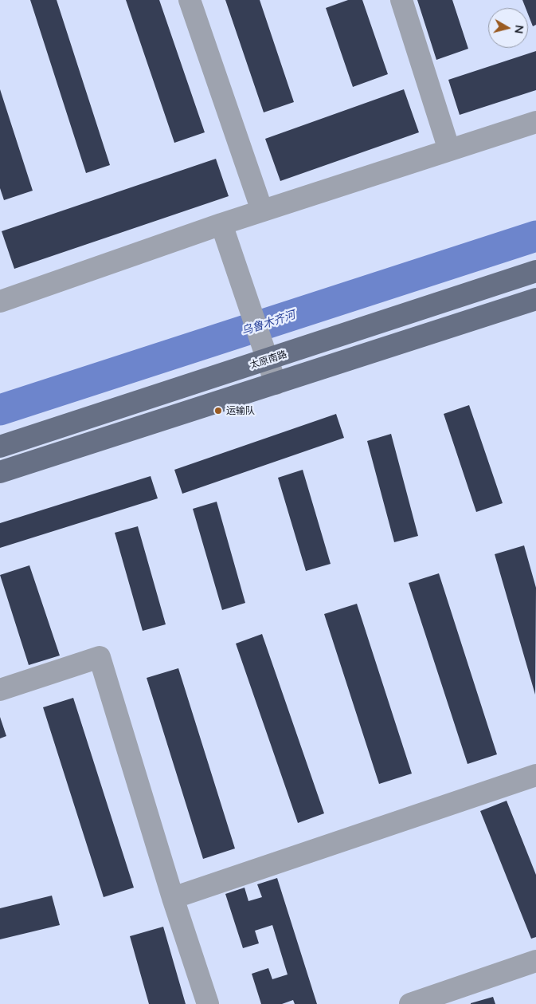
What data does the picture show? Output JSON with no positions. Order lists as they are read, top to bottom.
{
  "streets": {
    "main road": ["太原南路"]
  },
  "water": ["乌鲁木齐河"],
  "places": ["运输队"],
  "north": "right"
}
